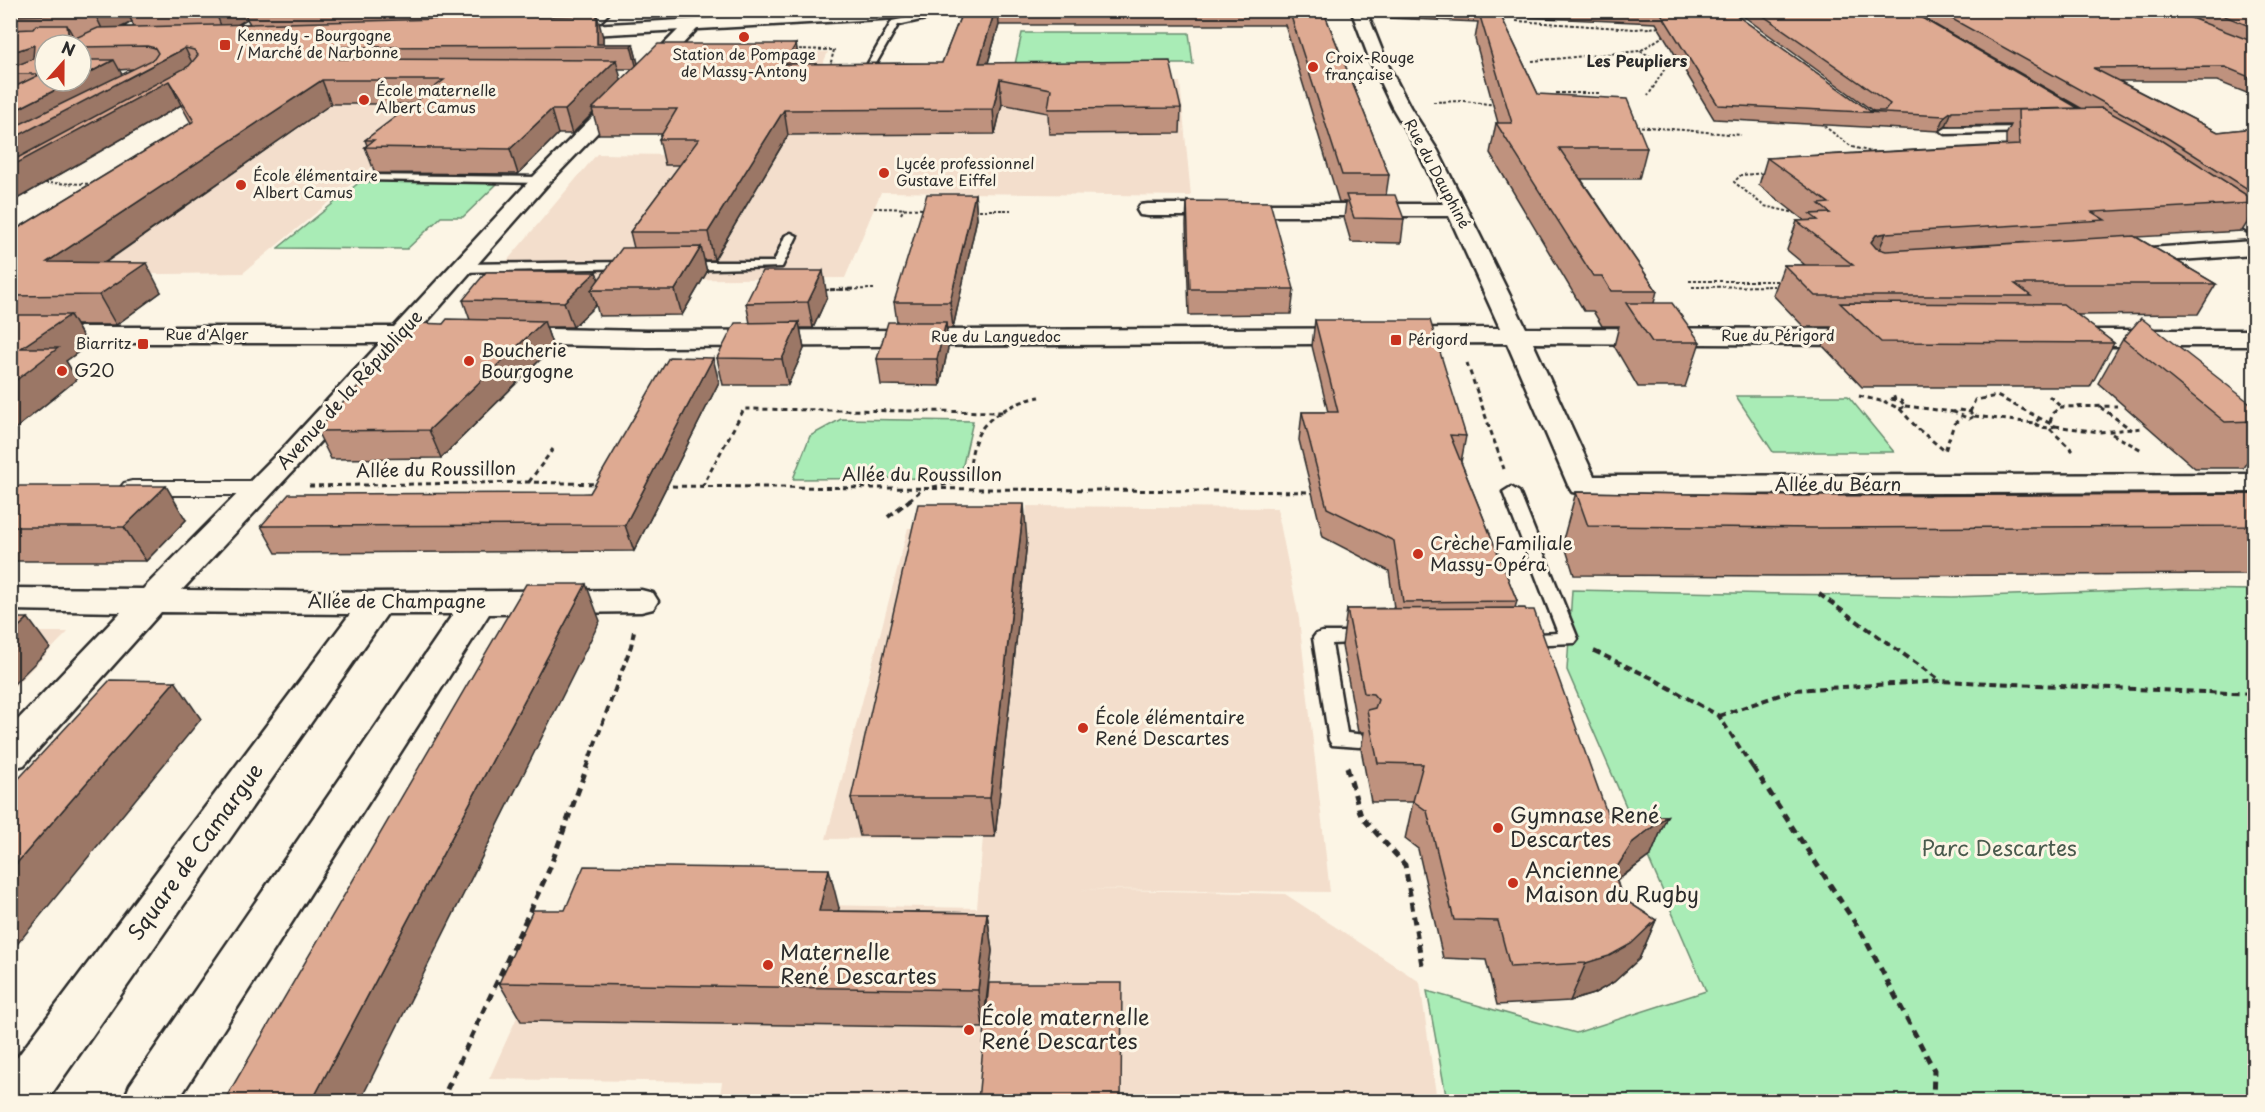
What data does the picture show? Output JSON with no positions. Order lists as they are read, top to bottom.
{
  "streets": {
    "street": [
      "Rue du Dauphiné",
      "Rue d'Alger",
      "Rue du Périgord",
      "Rue du Languedoc",
      "Avenue de la République",
      "Allée du Béarn",
      "Allée de Champagne",
      "Square de Camargue"
    ],
    "path": ["Allée du Roussillon"]
  },
  "crossings": [
    ["Rue du Dauphiné", "Rue du Périgord"],
    ["Rue du Dauphiné", "Rue du Languedoc"],
    ["Rue du Dauphiné", "Allée du Béarn"],
    ["Rue d'Alger", "Rue du Languedoc"],
    ["Rue d'Alger", "Avenue de la République"],
    ["Rue du Périgord", "Rue du Languedoc"],
    ["Rue du Périgord", "Allée du Béarn"],
    ["Rue du Languedoc", "Avenue de la République"],
    ["Rue du Languedoc", "Allée du Béarn"],
    ["Avenue de la République", "Allée du Roussillon"],
    ["Avenue de la République", "Allée de Champagne"],
    ["Allée de Champagne", "Square de Camargue"]
  ],
  "districts": ["Les Peupliers"],
  "parks": ["Parc Descartes"],
  "places": {
    "other": [
      "Station de Pompage de Massy-Antony",
      "Croix-Rouge française",
      "École maternelle Albert Camus",
      "Lycée professionnel Gustave Eiffel",
      "École élémentaire Albert Camus",
      "Boucherie Bourgogne",
      "G20",
      "Crèche Familiale Massy-Opéra",
      "École élémentaire René Descartes",
      "Gymnase René Descartes",
      "Ancienne Maison du Rugby",
      "Maternelle René Descartes",
      "École maternelle René Descartes"
    ],
    "transit": ["Kennedy - Bourgogne / Marché de Narbonne", "Périgord", "Biarritz"]
  },
  "north": "top"
}
